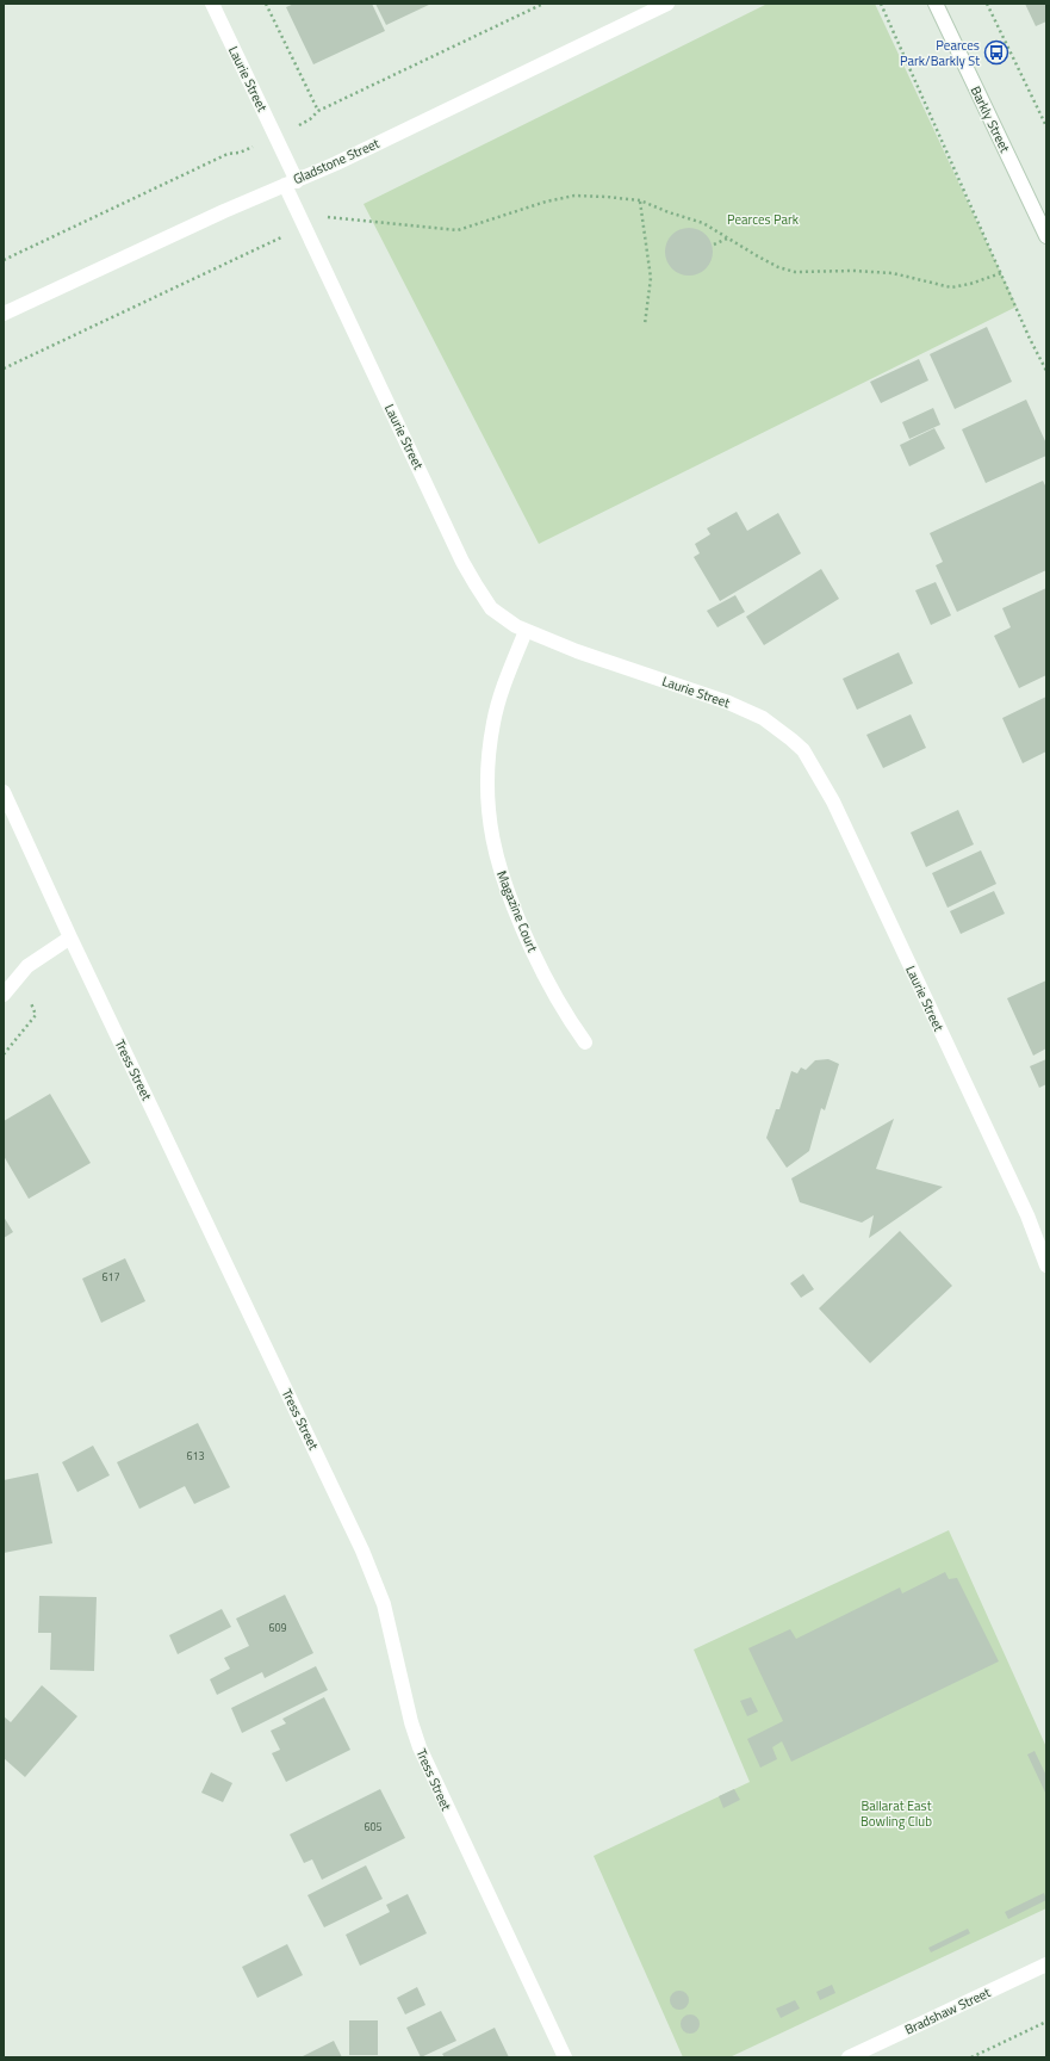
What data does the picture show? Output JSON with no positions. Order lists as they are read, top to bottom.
{
  "streets": {
    "street": [
      "Laurie Street",
      "Barkly Street",
      "Gladstone Street",
      "Magazine Court",
      "Tress Street",
      "Bradshaw Street"
    ]
  },
  "crossings": [
    ["Laurie Street", "Gladstone Street"],
    ["Laurie Street", "Magazine Court"]
  ],
  "parks": ["Pearces Park", "Ballarat East Bowling Club"],
  "places": {
    "bus stop": ["Pearces Park/Barkly St"]
  },
  "house_numbers": [
    "617",
    "613",
    "609",
    "605"
  ]
}
